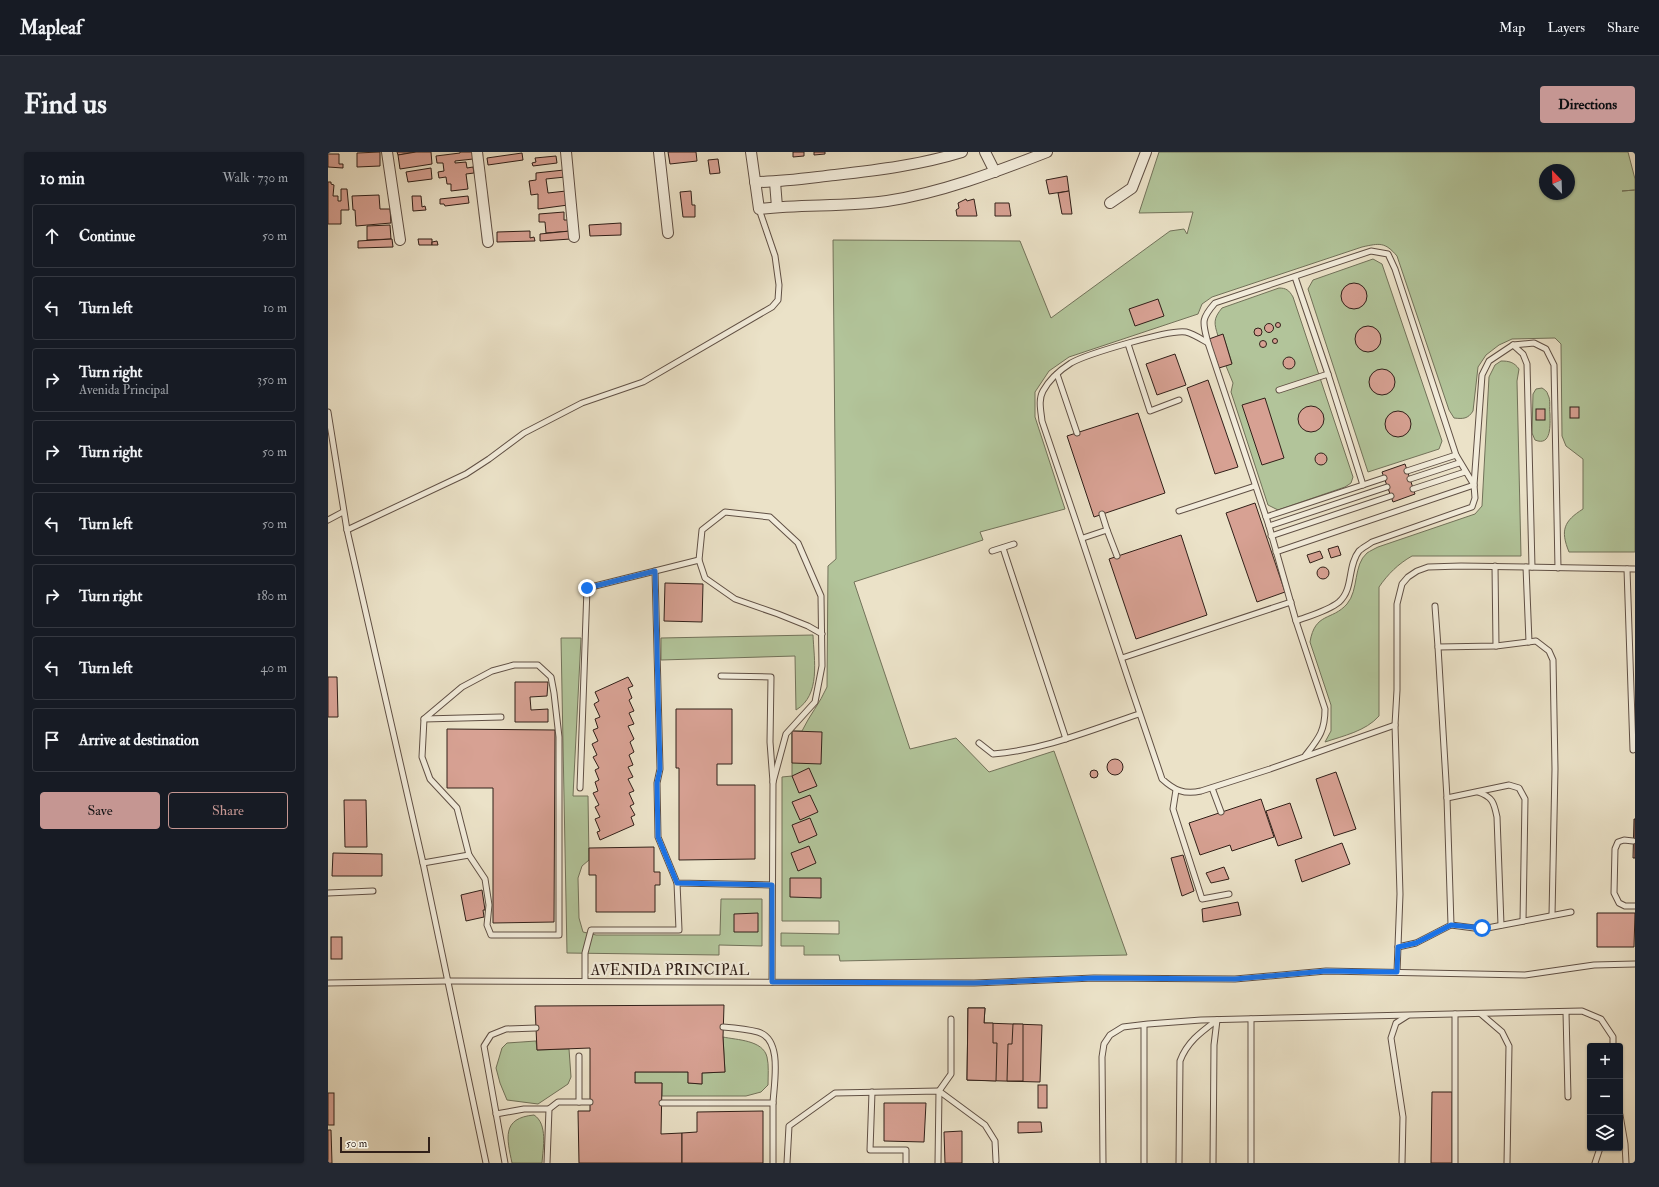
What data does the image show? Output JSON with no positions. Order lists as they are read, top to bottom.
{
  "streets": {
    "lane": ["AVENIDA PRINCIPAL"]
  },
  "scale_bar": "50 m",
  "north": "top left",
  "page": {
    "header": "Mapleaf",
    "nav": ["Map", "Layers", "Share"],
    "buttons": [
      "Directions",
      ["Save", "Share"]
    ],
    "title": "Find us",
    "heading": ["10 min", "Walk · 730 m"],
    "list": [
      ["Continue", "50 m"],
      ["Turn left", "10 m"],
      ["Turn right", "Avenida Principal", "350 m"],
      ["Turn right", "50 m"],
      ["Turn left", "50 m"],
      ["Turn right", "180 m"],
      ["Turn left", "40 m"],
      "Arrive at destination"
    ],
    "map_buttons": ["+", "−"],
    "scale": "50 m"
  }
}
